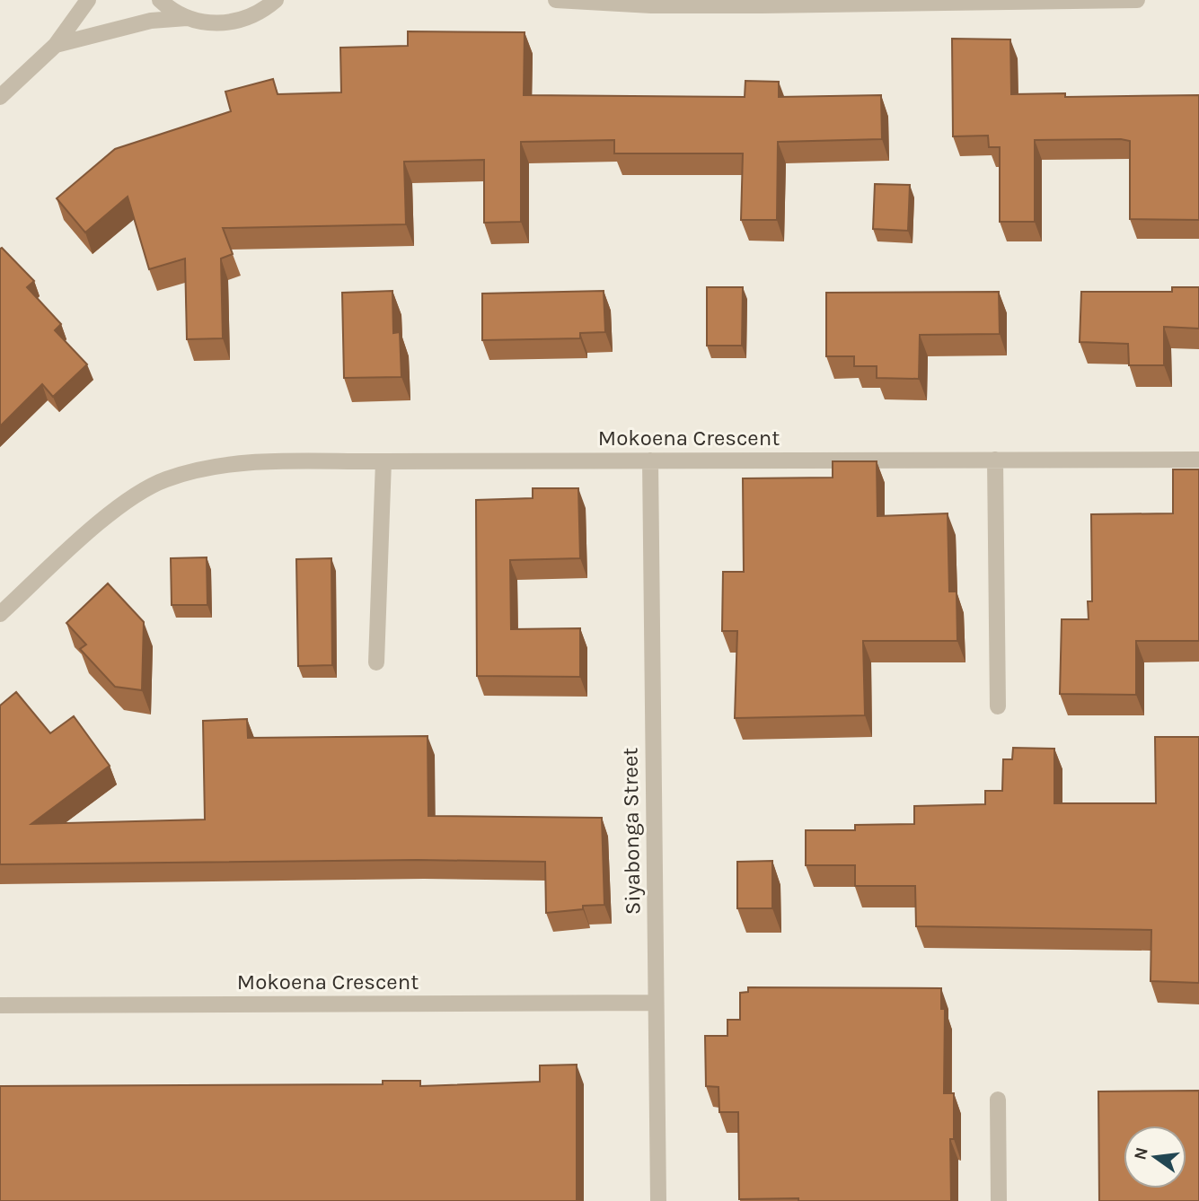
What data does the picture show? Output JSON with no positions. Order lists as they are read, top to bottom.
{
  "streets": {
    "street": ["Mokoena Crescent", "Siyabonga Street"]
  },
  "crossings": [
    ["Mokoena Crescent", "Siyabonga Street"]
  ],
  "north": "left"
}
